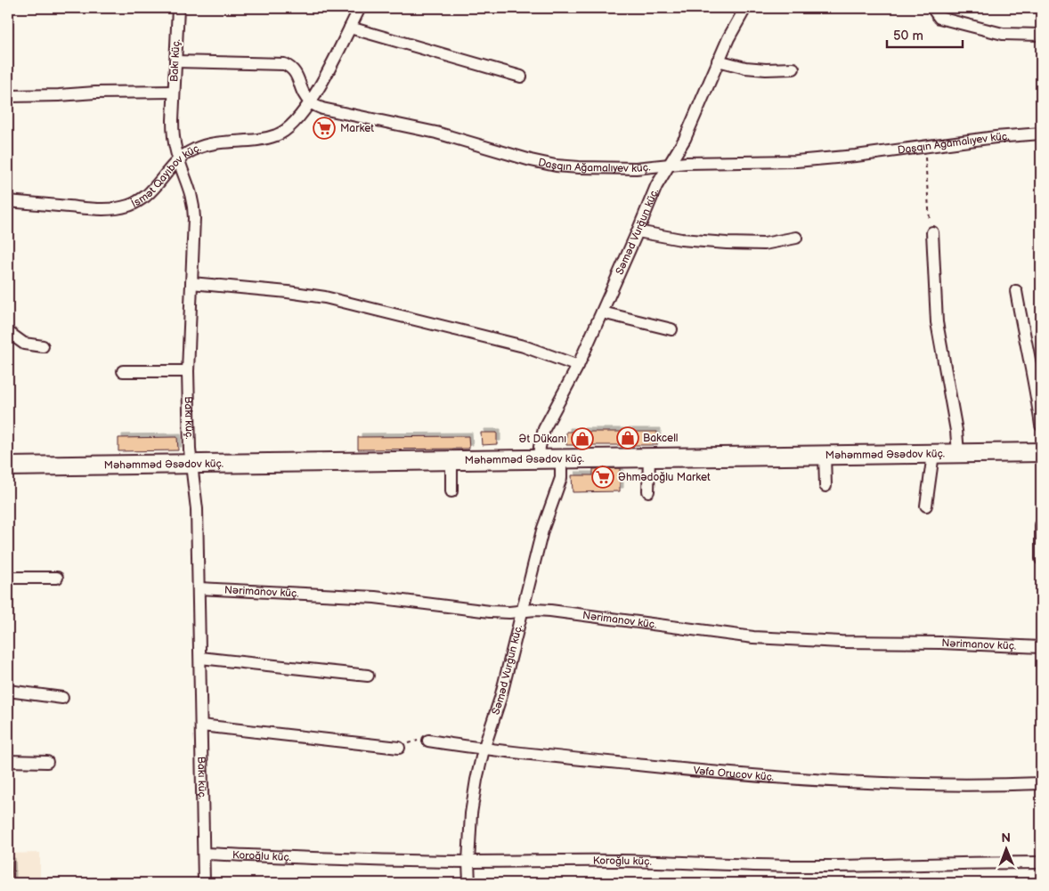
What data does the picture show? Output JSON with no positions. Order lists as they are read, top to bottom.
{
  "streets": {
    "main road": ["Məhəmməd Əsədov küç."],
    "street": [
      "Bakı küç.",
      "Daşqın Ağamalıyev küç.",
      "İsmət Qayıbov küç.",
      "Səməd Vurğun küç.",
      "Nərimanov küç.",
      "Vəfa Orucov küç.",
      "Koroğlu küç."
    ]
  },
  "crossings": [
    ["Bakı küç.", "İsmət Qayıbov küç."],
    ["Bakı küç.", "Məhəmməd Əsədov küç."],
    ["Bakı küç.", "Nərimanov küç."],
    ["Bakı küç.", "Koroğlu küç."],
    ["Daşqın Ağamalıyev küç.", "İsmət Qayıbov küç."],
    ["Daşqın Ağamalıyev küç.", "Səməd Vurğun küç."],
    ["Səməd Vurğun küç.", "Məhəmməd Əsədov küç."],
    ["Səməd Vurğun küç.", "Nərimanov küç."],
    ["Səməd Vurğun küç.", "Vəfa Orucov küç."],
    ["Səməd Vurğun küç.", "Koroğlu küç."]
  ],
  "places": {
    "supermarket": ["Market", "Əhmədoğlu Market"],
    "shop": ["Bakcell", "Ət Dükanı"]
  },
  "scale_bar": "50 m",
  "north": "top"
}
